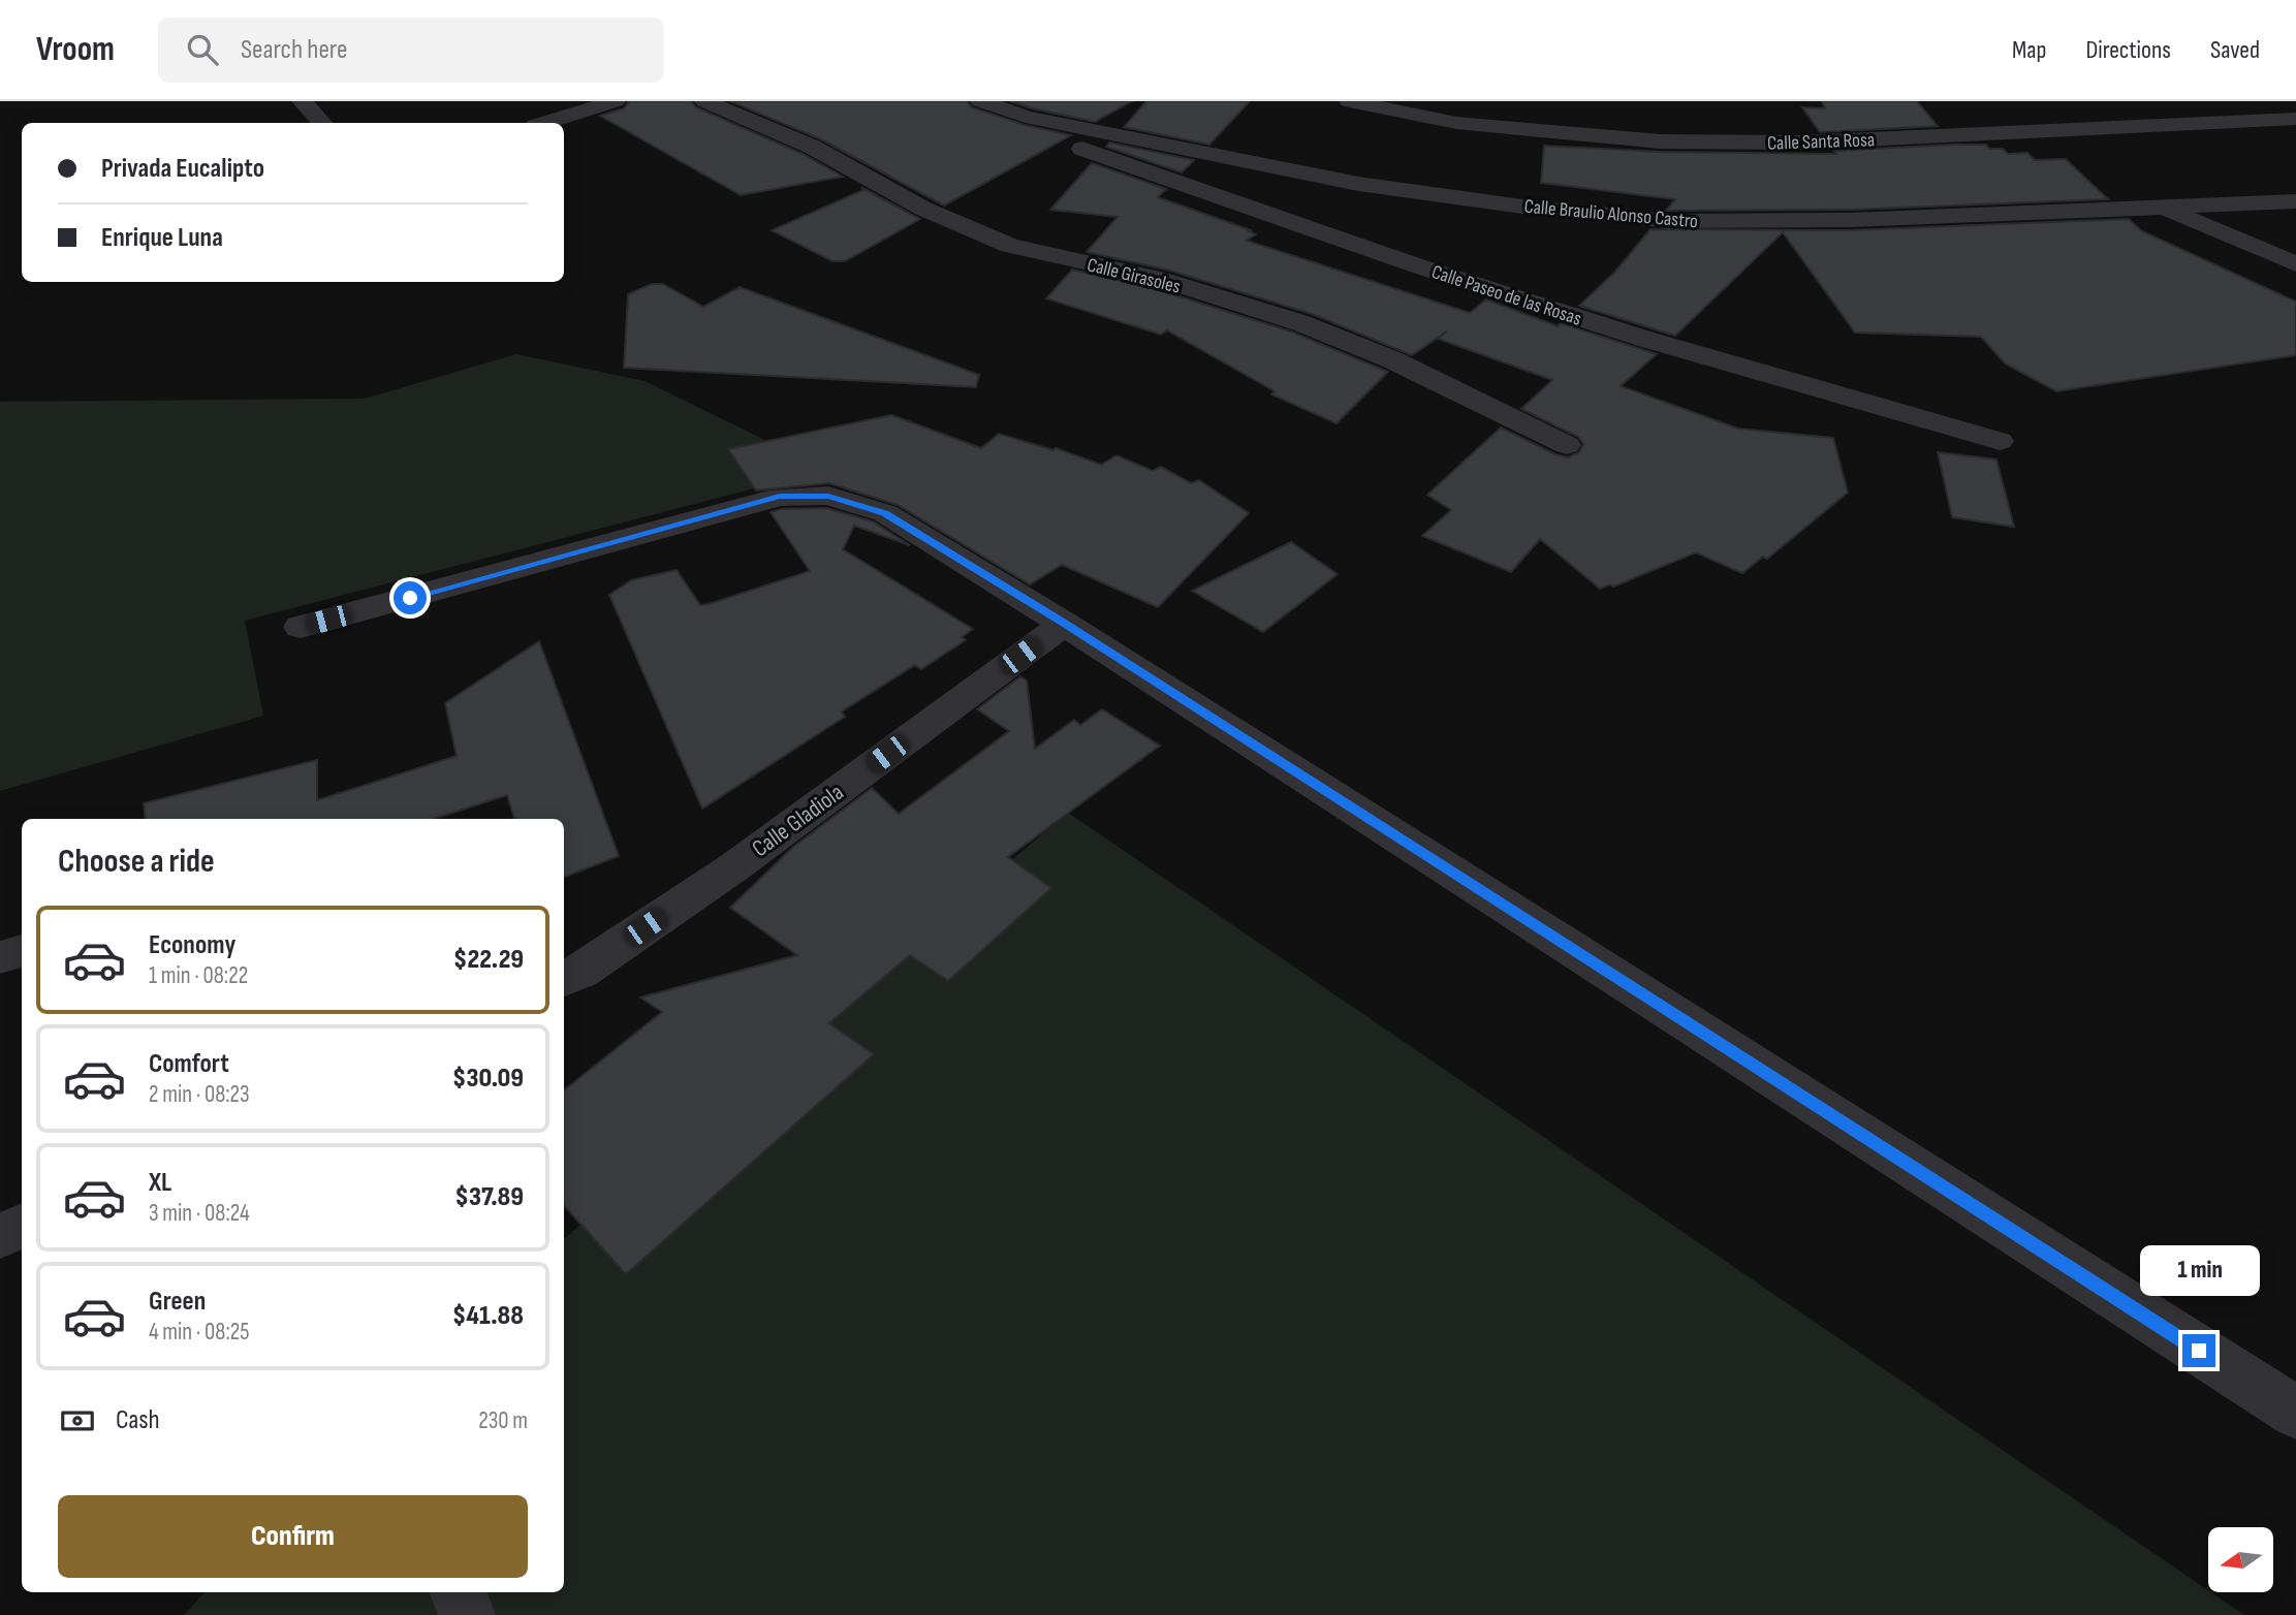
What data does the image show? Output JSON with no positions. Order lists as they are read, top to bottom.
{
  "streets": {
    "street": [
      "Calle Santa Rosa",
      "Calle Braulio Alonso Castro",
      "Calle Girasoles",
      "Calle Paseo de las Rosas",
      "Calle Gladiola"
    ]
  },
  "crossings": [
    ["Calle Braulio Alonso Castro", "Calle Paseo de las Rosas"]
  ],
  "north": "left",
  "page": {
    "header": "Vroom",
    "search": "Search here",
    "nav": ["Map", "Directions", "Saved"],
    "banner": ["Privada Eucalipto", "Enrique Luna"],
    "heading": "Choose a ride",
    "list": [
      {
        "name": "Economy",
        "note": "1 min · 08:22",
        "value": "$22.29"
      },
      {
        "name": "Comfort",
        "note": "2 min · 08:23",
        "value": "$30.09"
      },
      {
        "name": "XL",
        "note": "3 min · 08:24",
        "value": "$37.89"
      },
      {
        "name": "Green",
        "note": "4 min · 08:25",
        "value": "$41.88"
      }
    ],
    "bubble": "1 min",
    "pay": ["Cash", "230 m"],
    "buttons": "Confirm"
  }
}
